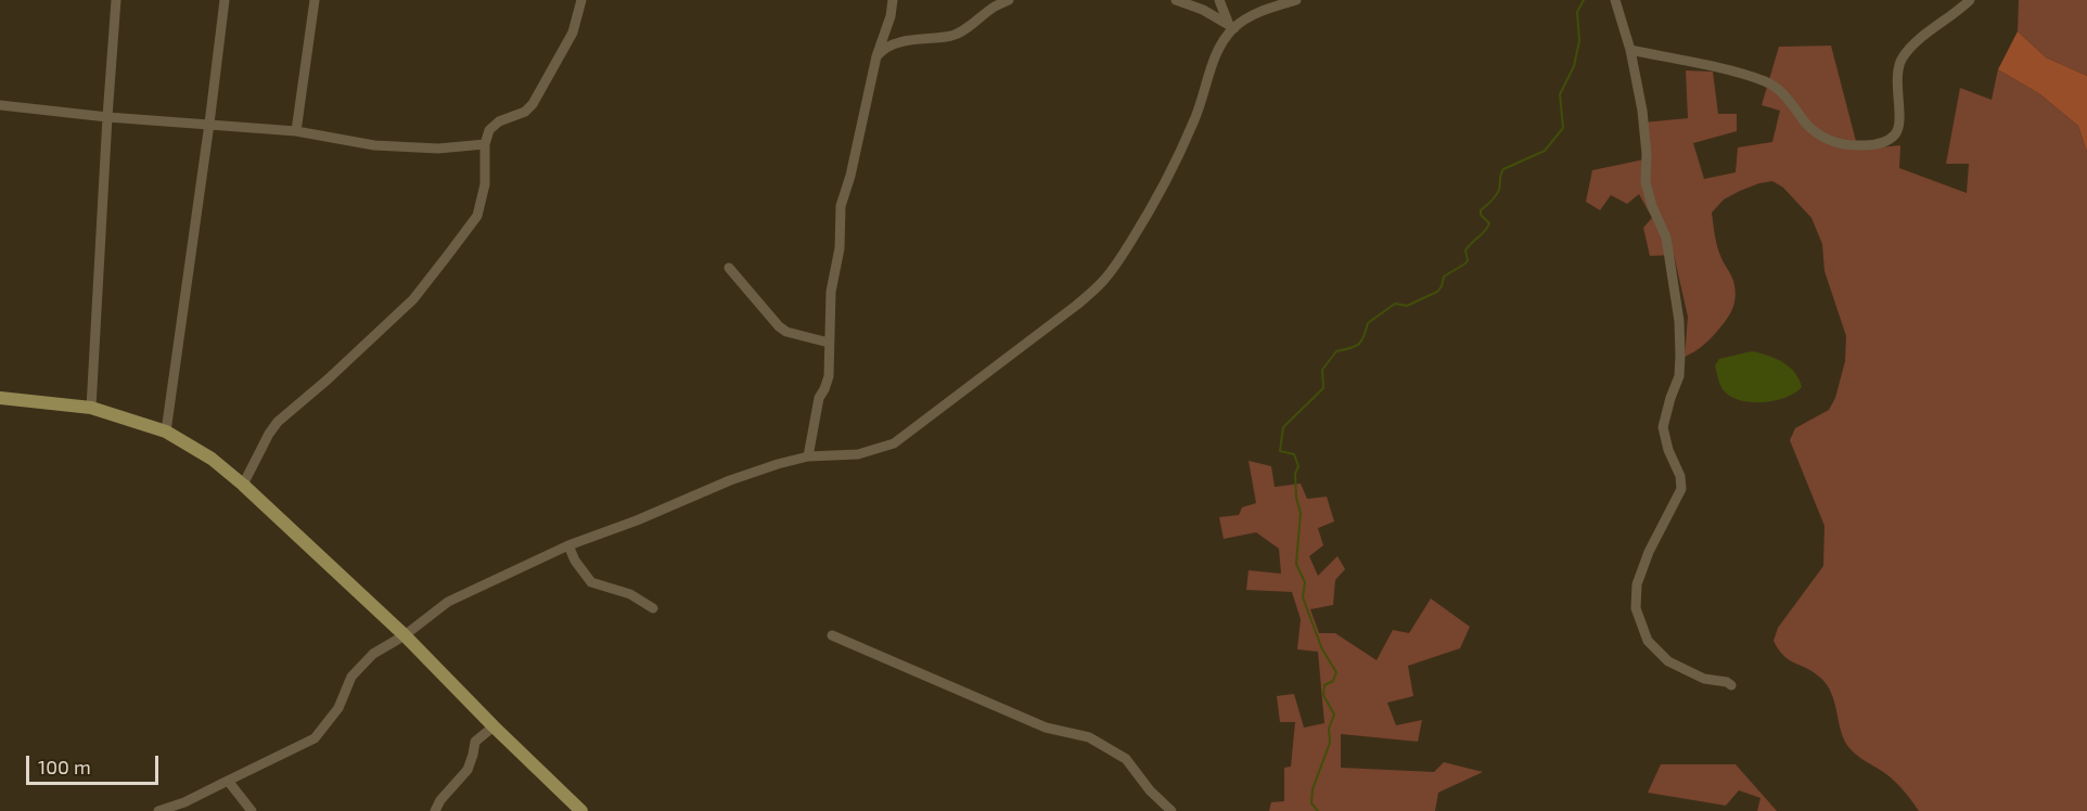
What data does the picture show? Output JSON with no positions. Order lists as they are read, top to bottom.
{
  "scale_bar": "100 m"
}
